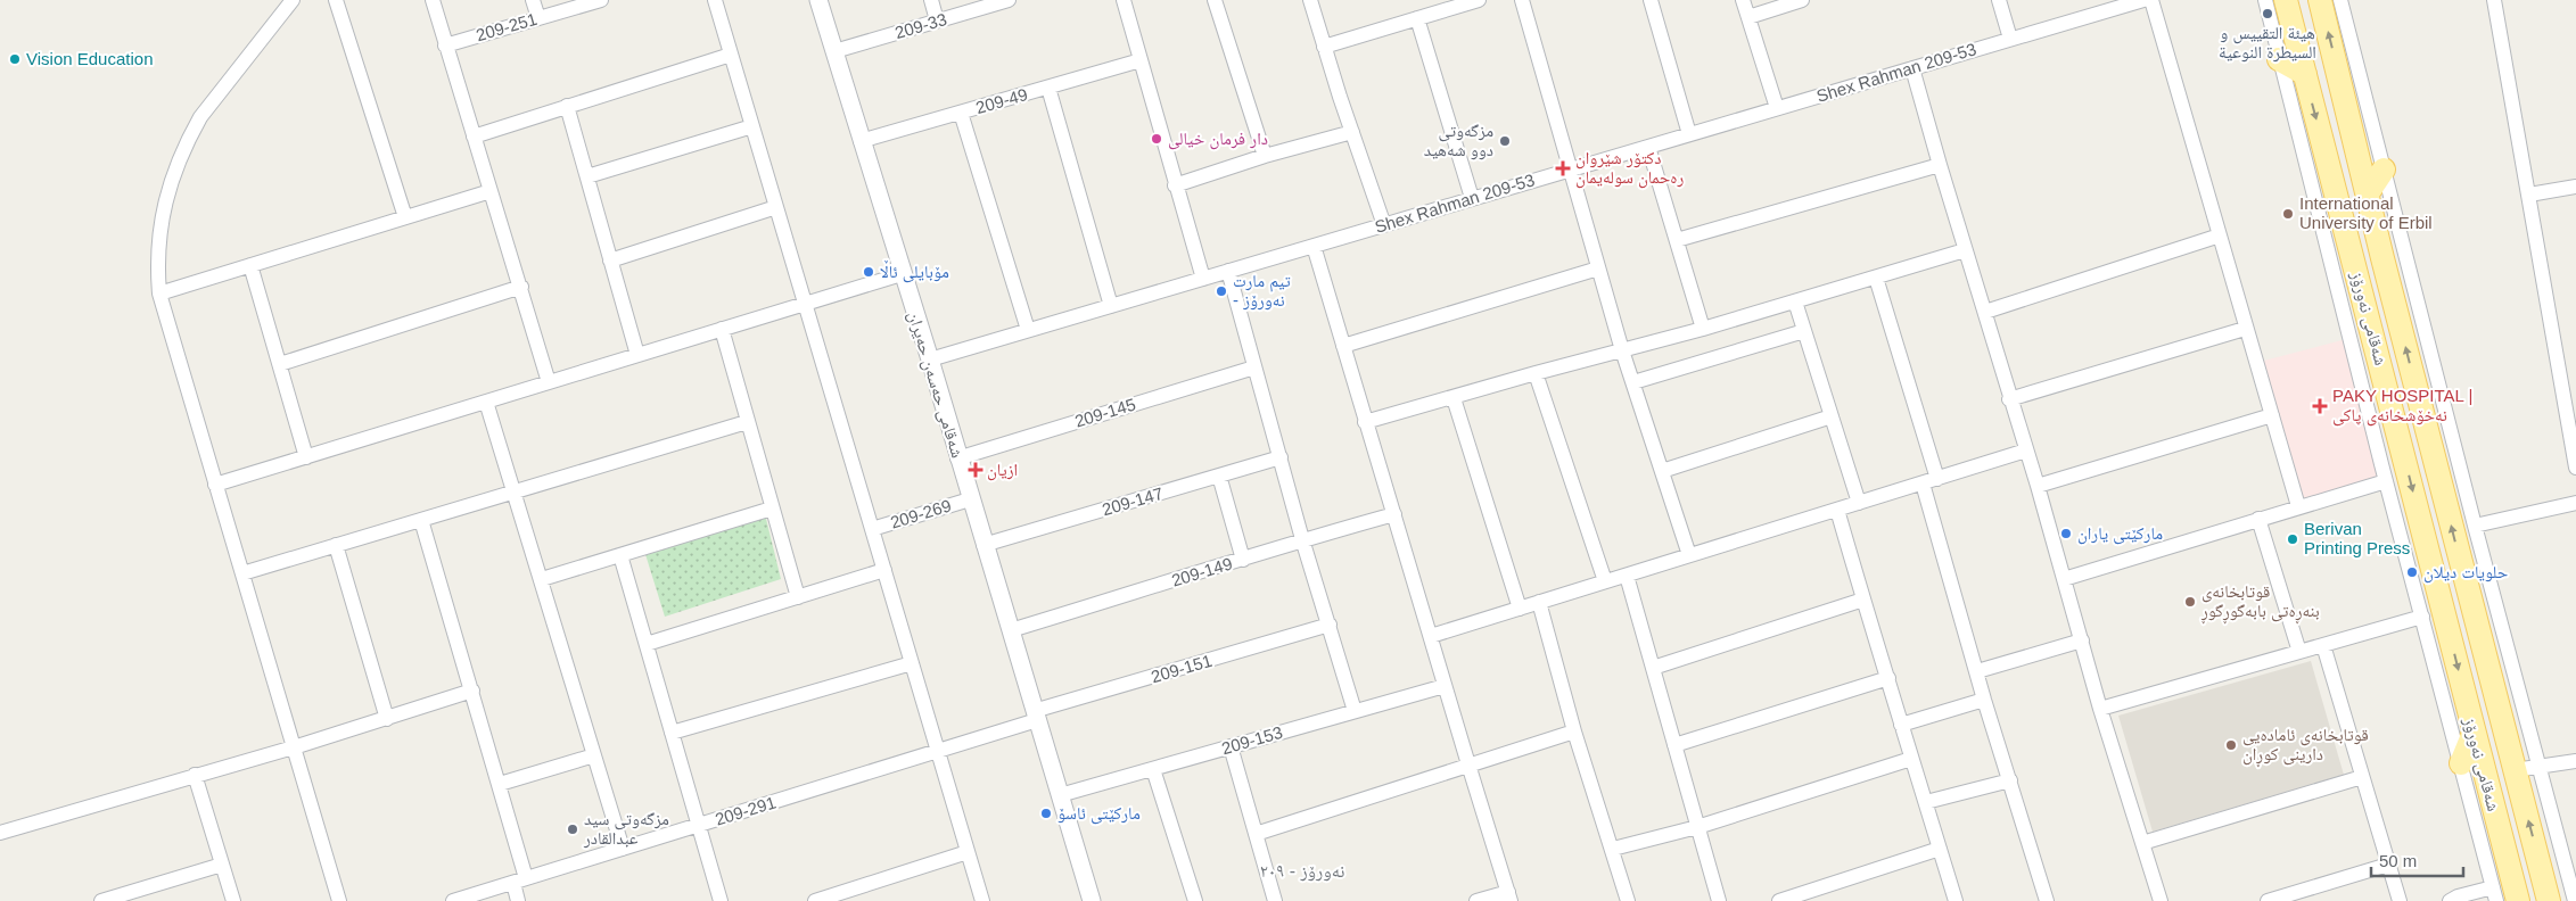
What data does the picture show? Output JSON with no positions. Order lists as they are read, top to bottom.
{
  "streets": {
    "main road": ["شەقامی نەورۆز"],
    "street": [
      "209-33",
      "209-251",
      "Shex Rahman 209-53",
      "209-49",
      "شەقامی حەسەن حەیران",
      "209-145",
      "209-147",
      "209-269",
      "209-149",
      "209-151",
      "209-153",
      "209-291"
    ]
  },
  "crossings": [
    ["209-33", "شەقامی حەسەن حەیران"],
    ["Shex Rahman 209-53", "شەقامی حەسەن حەیران"],
    ["209-49", "شەقامی حەسەن حەیران"],
    ["شەقامی حەسەن حەیران", "209-145"],
    ["شەقامی حەسەن حەیران", "209-147"],
    ["شەقامی حەسەن حەیران", "209-269"],
    ["شەقامی حەسەن حەیران", "209-149"],
    ["شەقامی حەسەن حەیران", "209-151"],
    ["شەقامی حەسەن حەیران", "209-153"],
    ["شەقامی حەسەن حەیران", "209-291"],
    ["209-151", "209-291"]
  ],
  "districts": ["نەورۆز - ٢٠٩"],
  "places": {
    "other": [
      "هيئة التقييس و السيطرة النوعية",
      "Vision Education",
      "دار فرمان خیالی",
      "مزگەوتی دوو شەهید",
      "International University of Erbil",
      "مۆبایلی ئاڵا",
      "تیم مارت - نەورۆز",
      "مارکێتی یاران",
      "Berivan Printing Press",
      "حلويات ديلان",
      "قوتابخانەی بنەڕەتی بابەگوڕگوڕ",
      "قوتابخانەی ئامادەیی دارینی کوڕان",
      "مارکێتی ئاسۆ",
      "مزگەوتی سید عبدالقادر"
    ],
    "health": ["دکتۆر شێروان رەحمان سولەیمان", "PAKY HOSPITAL | نەخۆشخانەی پاکی", "ازيان"]
  },
  "scale_bar": "50 m"
}
